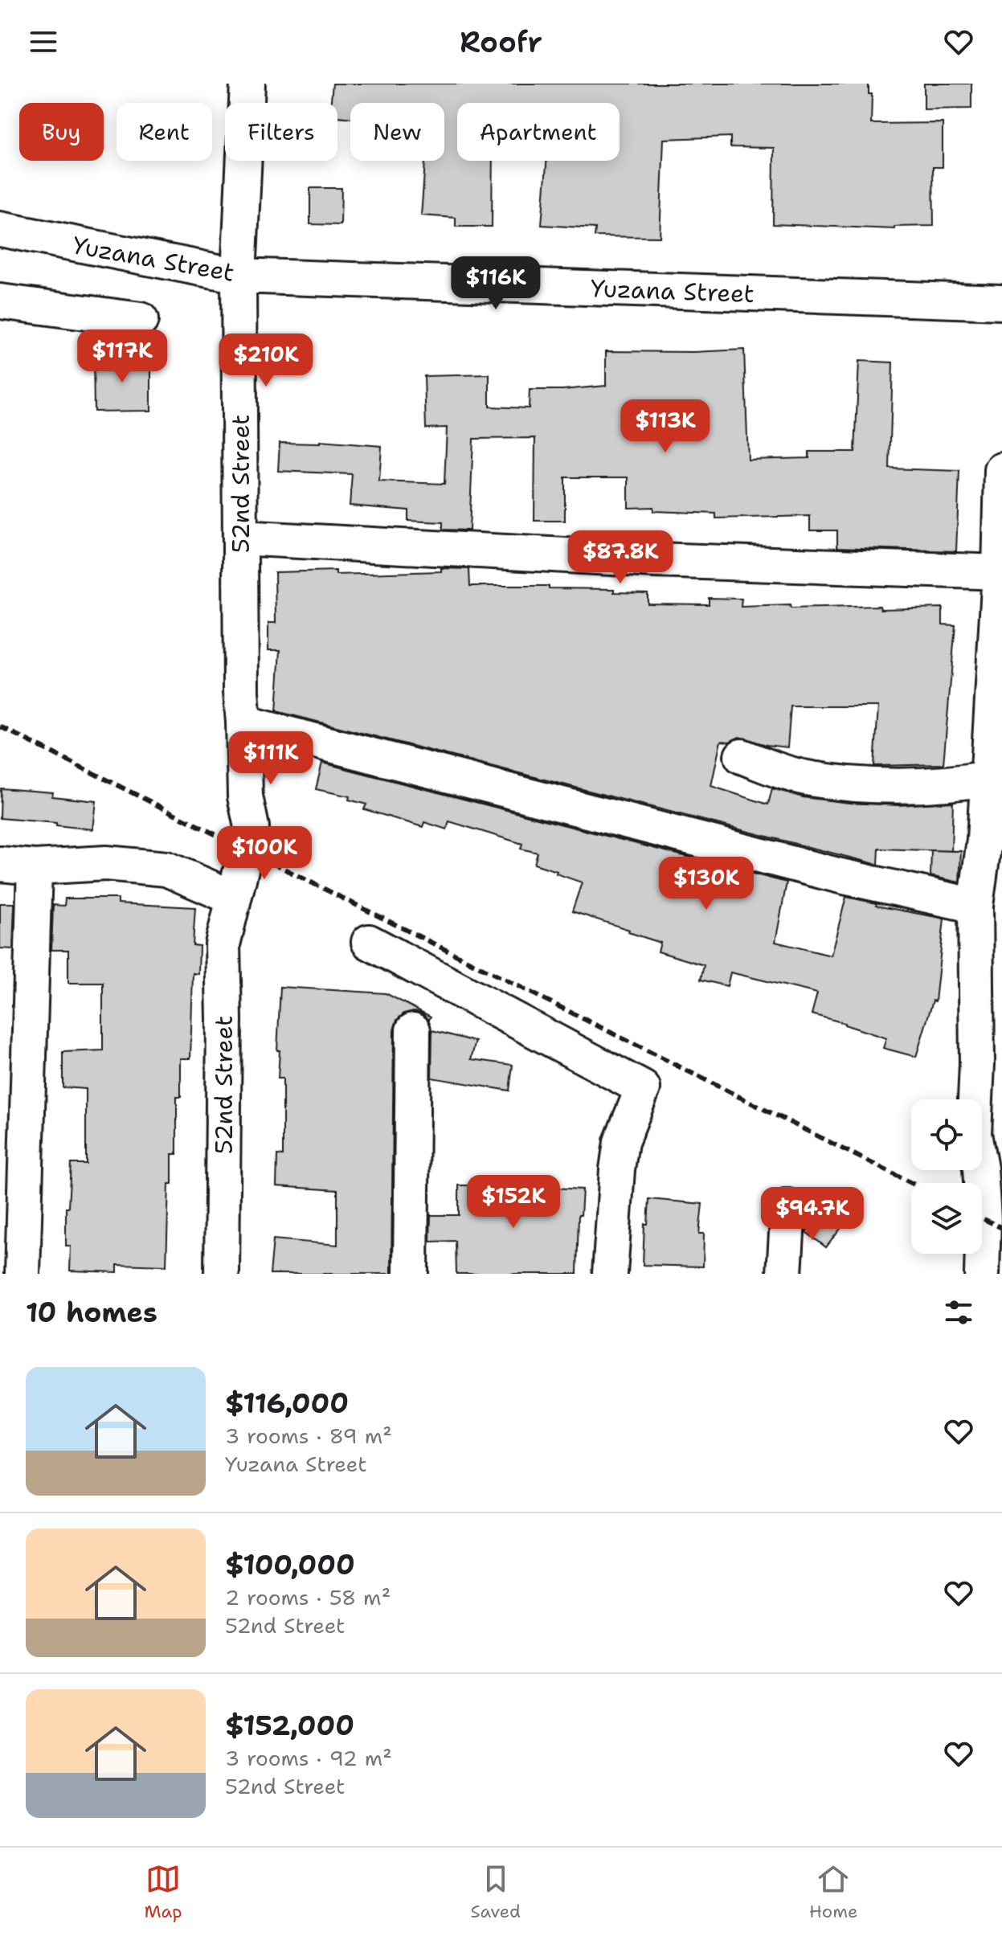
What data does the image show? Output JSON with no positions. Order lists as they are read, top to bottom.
{
  "streets": {
    "street": ["Yuzana Street", "52nd Street"]
  },
  "crossings": [
    ["Yuzana Street", "52nd Street"]
  ],
  "page": {
    "header": "Roofr",
    "chip": [
      "Buy",
      "Rent",
      "Filters",
      "New",
      "Apartment"
    ],
    "price": [
      "$116K",
      "$117K",
      "$210K",
      "$113K",
      "$87.8K",
      "$111K",
      "$100K",
      "$130K",
      "$152K",
      "$94.7K"
    ],
    "heading": "10 homes",
    "list": [
      {
        "name": "$116,000",
        "note": "3 rooms · 89 m² · Yuzana Street"
      },
      {
        "name": "$100,000",
        "note": "2 rooms · 58 m² · 52nd Street"
      },
      {
        "name": "$152,000",
        "note": "3 rooms · 92 m² · 52nd Street"
      }
    ],
    "tabs": ["Map", "Saved", "Home"]
  }
}
